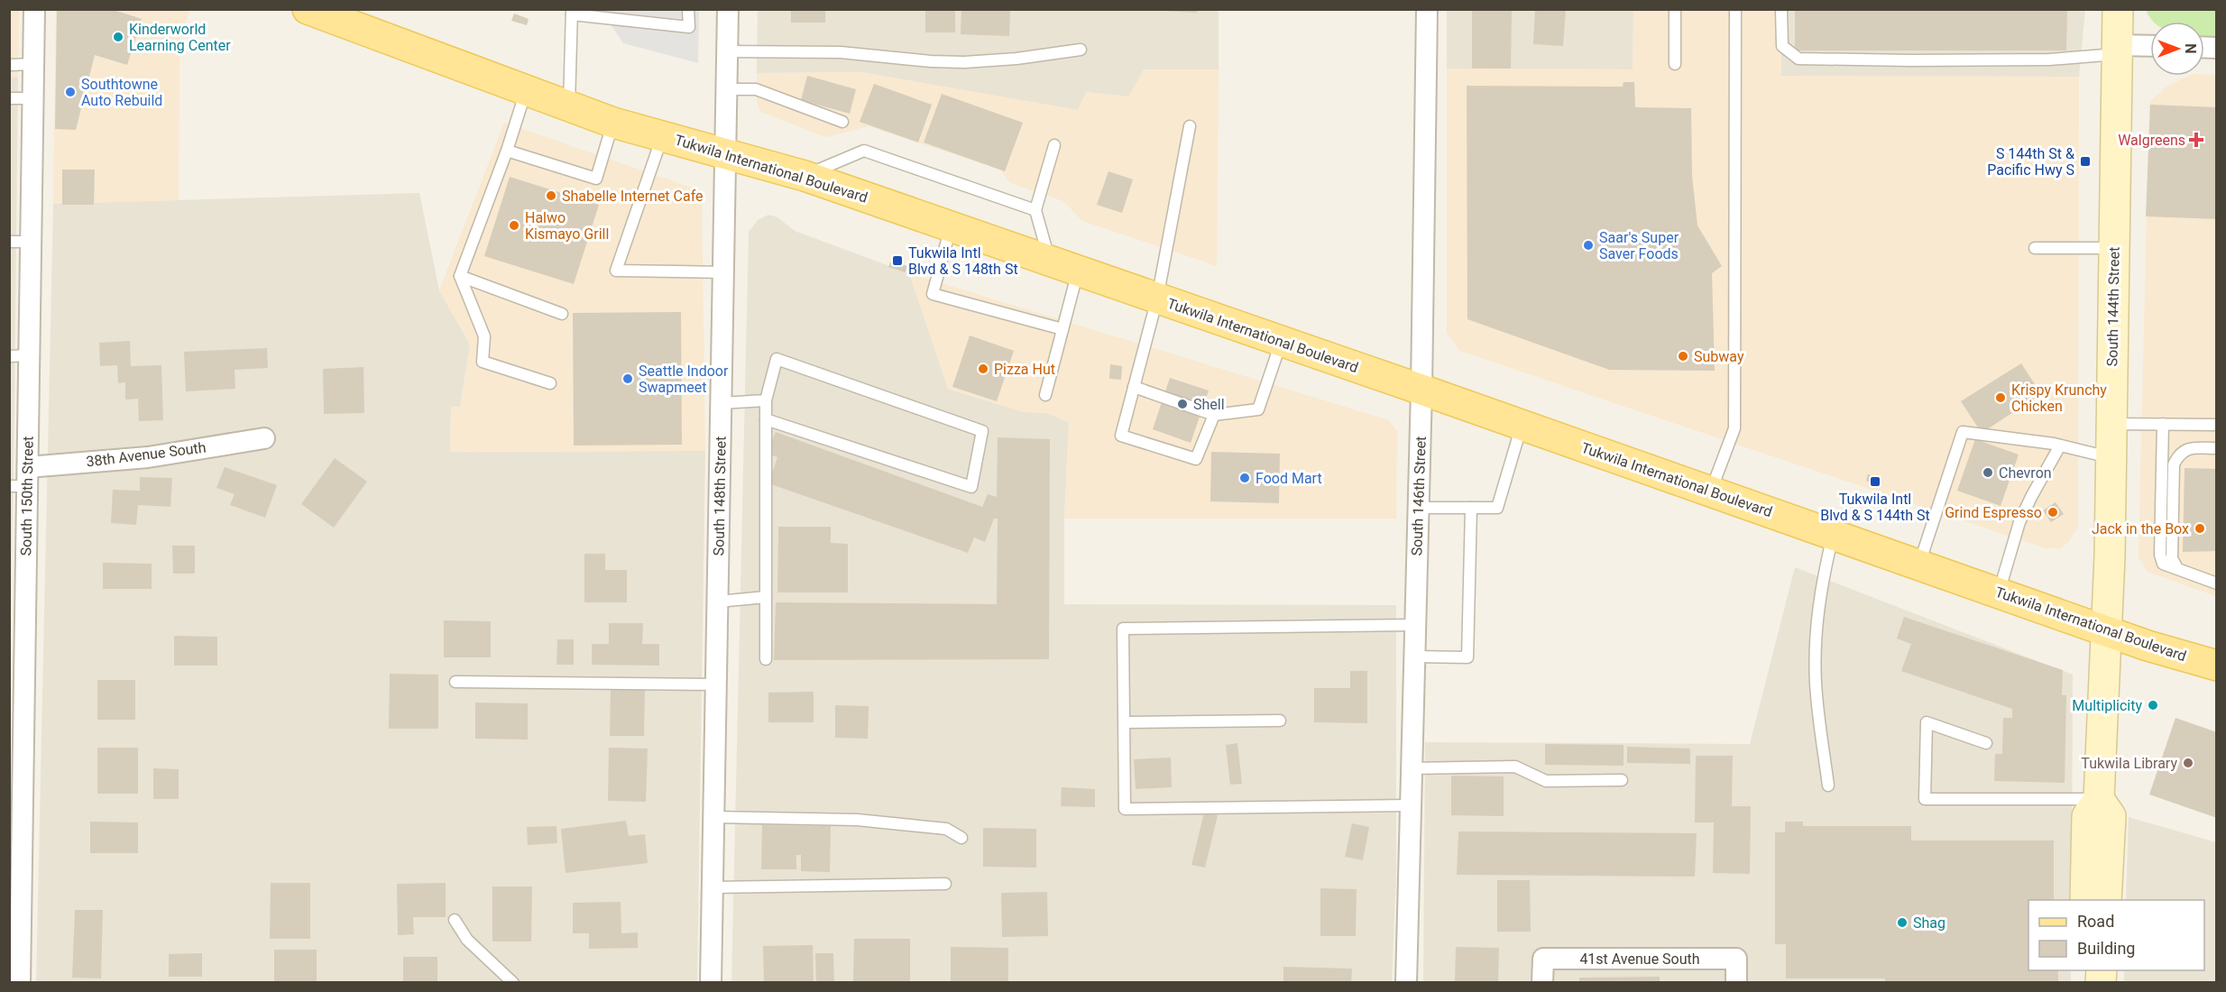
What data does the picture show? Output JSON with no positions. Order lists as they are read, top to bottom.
{
  "streets": {
    "main road": ["Tukwila International Boulevard"],
    "street": [
      "South 144th Street",
      "38th Avenue South",
      "South 150th Street",
      "South 148th Street",
      "South 146th Street",
      "41st Avenue South"
    ]
  },
  "crossings": [
    ["Tukwila International Boulevard", "South 144th Street"],
    ["Tukwila International Boulevard", "South 148th Street"],
    ["Tukwila International Boulevard", "South 146th Street"],
    ["38th Avenue South", "South 150th Street"]
  ],
  "places": {
    "other": [
      "Kinderworld Learning Center",
      "Southtowne Auto Rebuild",
      "Shabelle Internet Cafe",
      "Halwo Kismayo Grill",
      "Saar's Super Saver Foods",
      "Subway",
      "Pizza Hut",
      "Seattle Indoor Swapmeet",
      "Krispy Krunchy Chicken",
      "Shell",
      "Chevron",
      "Food Mart",
      "Grind Espresso",
      "Jack in the Box",
      "Multiplicity",
      "Tukwila Library",
      "Shag"
    ],
    "health": ["Walgreens"],
    "transit": ["S 144th St & Pacific Hwy S", "Tukwila Intl Blvd & S 148th St", "Tukwila Intl Blvd & S 144th St"]
  },
  "legend": ["Road", "Building"],
  "north": "right"
}
